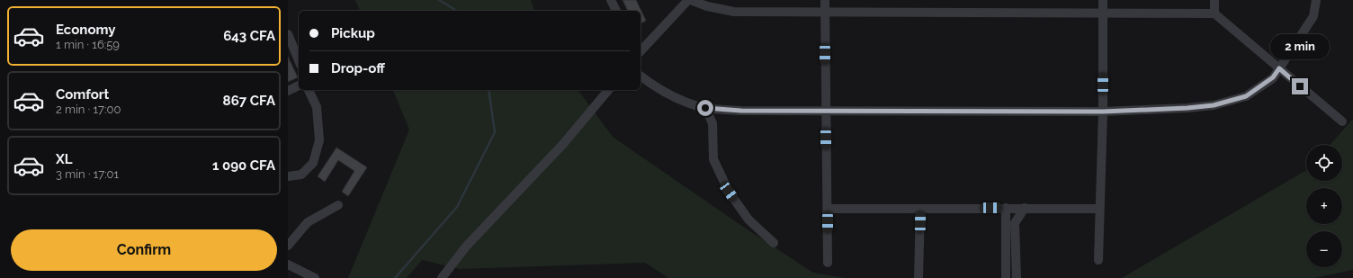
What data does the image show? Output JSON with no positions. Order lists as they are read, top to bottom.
{
  "page": {
    "list": [
      {
        "name": "Economy",
        "note": "1 min · 16:59",
        "value": "643 CFA"
      },
      {
        "name": "Comfort",
        "note": "2 min · 17:00",
        "value": "867 CFA"
      },
      {
        "name": "XL",
        "note": "3 min · 17:01",
        "value": "1 090 CFA"
      }
    ],
    "banner": ["Pickup", "Drop-off"],
    "bubble": "2 min",
    "map_buttons": ["+", "−"],
    "buttons": "Confirm"
  }
}
